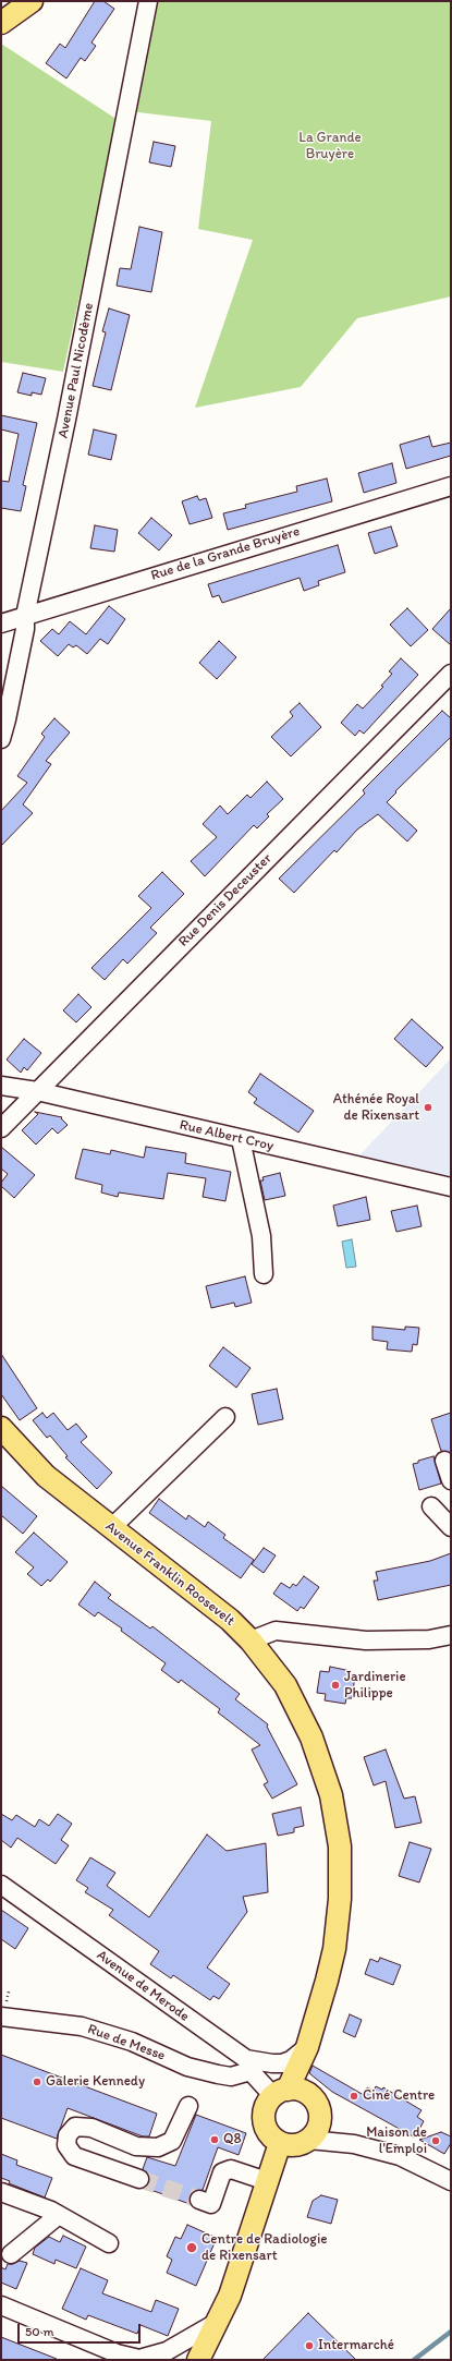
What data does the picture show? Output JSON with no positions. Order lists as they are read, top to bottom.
{
  "streets": {
    "main road": ["Avenue Franklin Roosevelt"],
    "street": [
      "Avenue Paul Nicodème",
      "Rue de la Grande Bruyère",
      "Rue Denis Deceuster",
      "Rue Albert Croy",
      "Avenue de Merode",
      "Rue de Messe"
    ]
  },
  "crossings": [
    ["Avenue Paul Nicodème", "Rue de la Grande Bruyère"],
    ["Rue Denis Deceuster", "Rue Albert Croy"],
    ["Avenue Franklin Roosevelt", "Avenue de Merode"],
    ["Avenue de Merode", "Rue de Messe"]
  ],
  "parks": ["La Grande Bruyère"],
  "places": [
    "Athénée Royal de Rixensart",
    "Jardinerie Philippe",
    "Galerie Kennedy",
    "Ciné Centre",
    "Q8",
    "Maison de l'Emploi",
    "Centre de Radiologie de Rixensart",
    "Intermarché"
  ],
  "scale_bar": "50 m"
}
